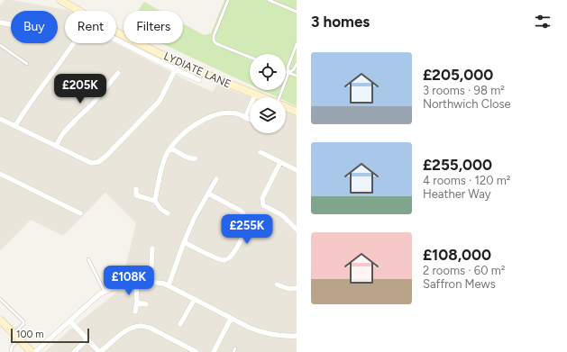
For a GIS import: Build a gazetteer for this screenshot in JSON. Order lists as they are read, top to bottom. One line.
{"streets":{"main road":["LYDIATE LANE"]},"scale_bar":"100 m","page":{"heading":"3 homes","chip":["Buy","Rent","Filters"],"list":[{"name":"£205,000","note":"3 rooms · 98 m² · Northwich Close"},{"name":"£255,000","note":"4 rooms · 120 m² · Heather Way"},{"name":"£108,000","note":"2 rooms · 60 m² · Saffron Mews"}],"price":["£205K","£255K","£108K"],"scale":"100 m"}}
